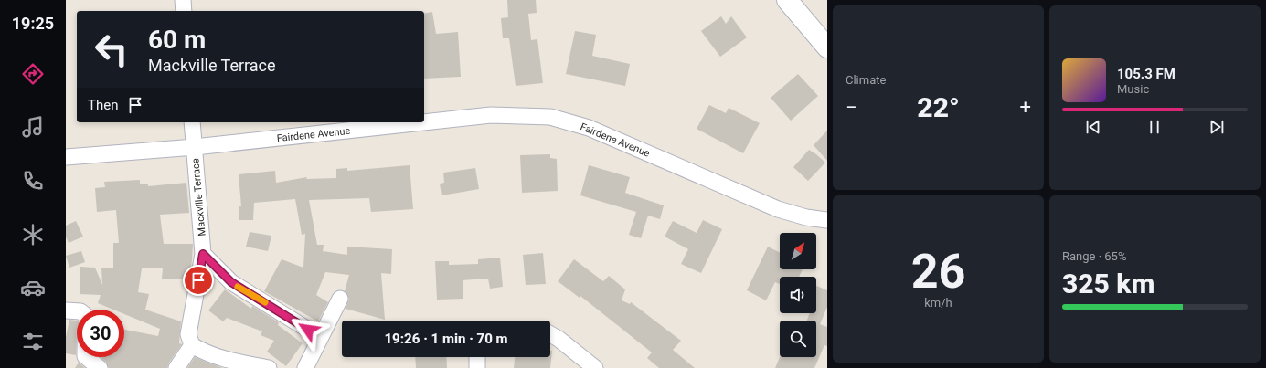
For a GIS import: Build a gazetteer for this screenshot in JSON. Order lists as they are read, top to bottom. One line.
{"streets":{"street":["Fairdene Avenue","Mackville Terrace"]},"crossings":[["Fairdene Avenue","Mackville Terrace"]],"north":"top right","page":{"tabs":"19:25","tile":["Climate",["26","km/h"],["Range · 65%","325 km"]],"turn":["60 m","Mackville Terrace"],"song":["105.3 FM","Music"],"then":"Then","heat":["−","22°","+"],"limit":"30","trip":"19:26 · 1 min · 70 m"}}
